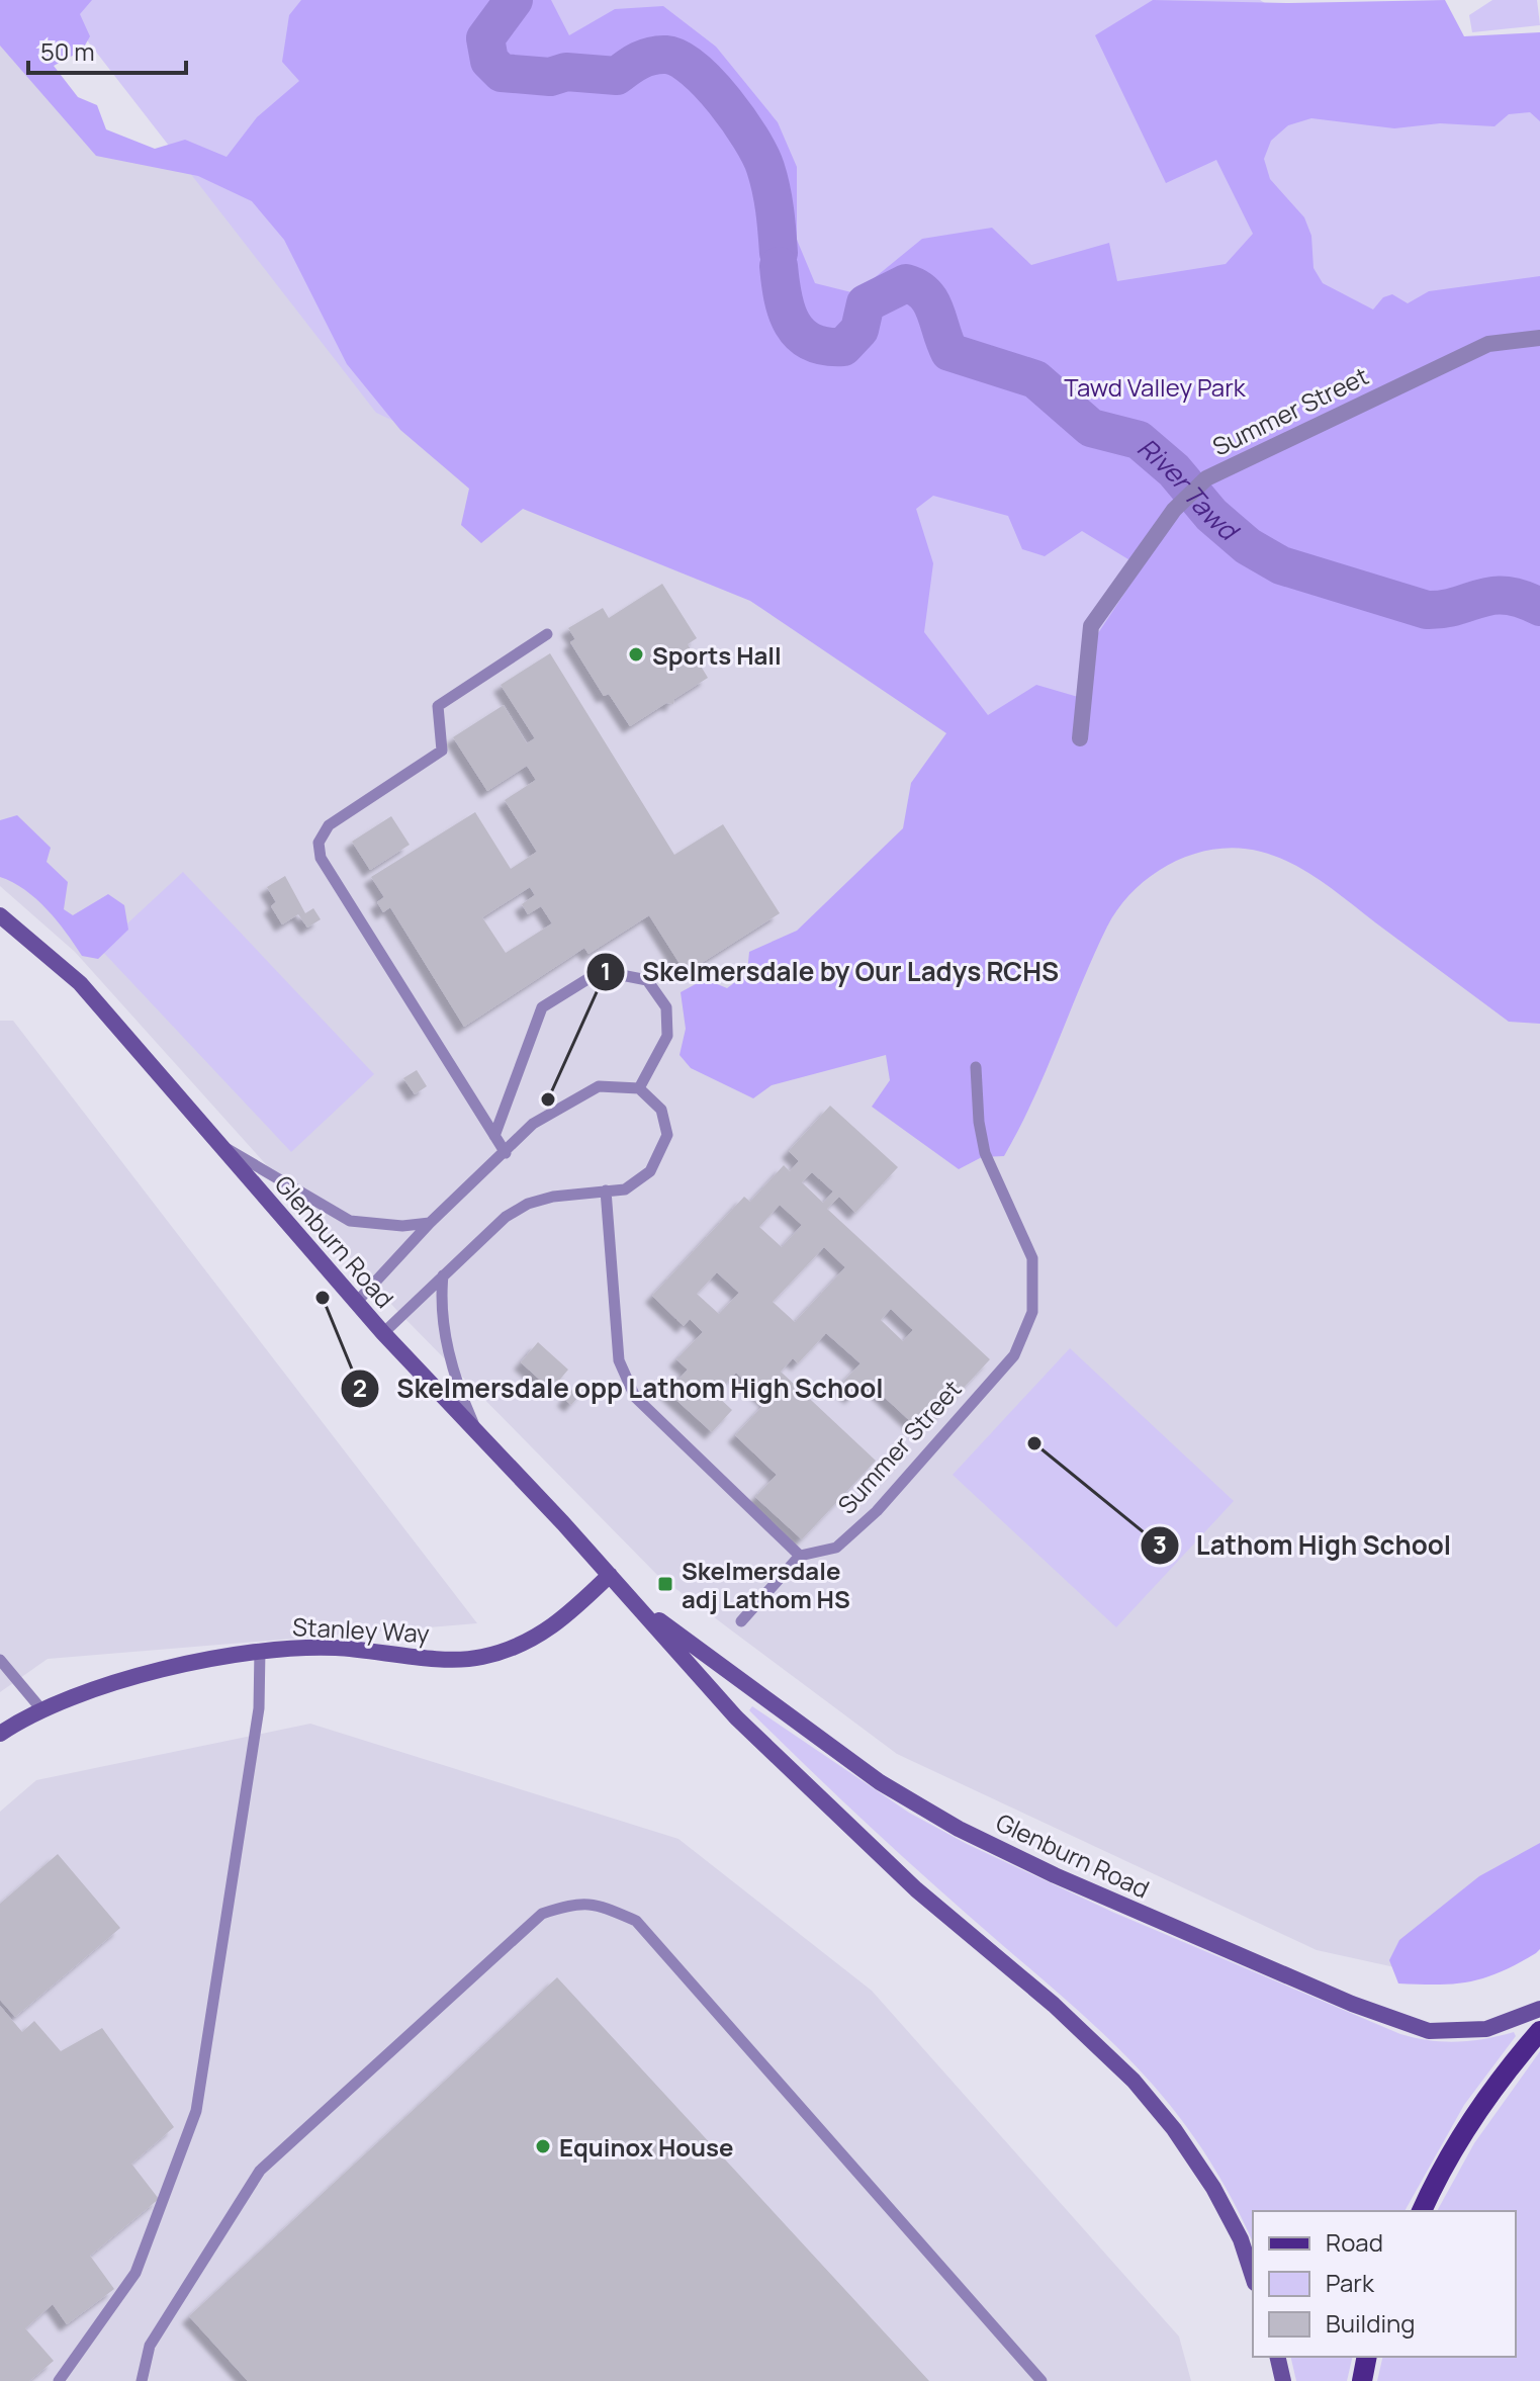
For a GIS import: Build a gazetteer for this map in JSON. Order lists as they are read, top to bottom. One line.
{"streets":{"street":["Summer Street","Glenburn Road","Stanley Way"]},"crossings":[["Glenburn Road","Stanley Way"]],"water":["River Tawd"],"parks":["Tawd Valley Park"],"places":{"other":["Sports Hall","Skelmersdale by Our Ladys RCHS","Skelmersdale opp Lathom High School","Lathom High School","Equinox House"],"transit":["Skelmersdale adj Lathom HS"]},"legend":["Road","Park","Building"],"scale_bar":"50 m"}
